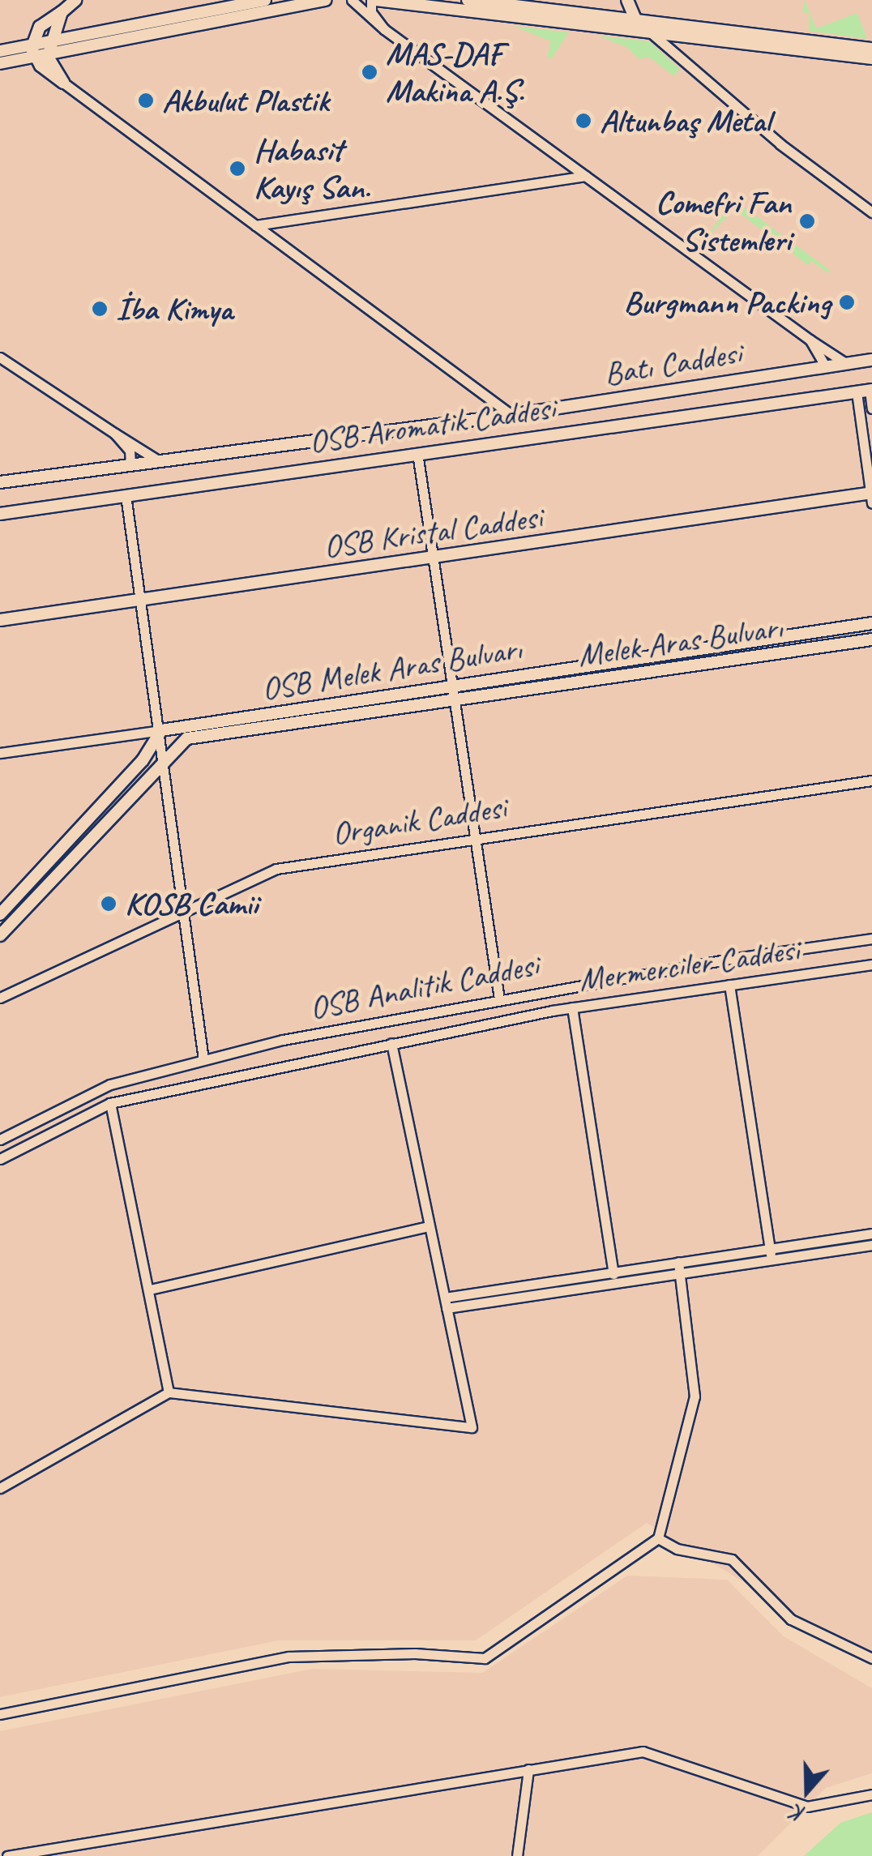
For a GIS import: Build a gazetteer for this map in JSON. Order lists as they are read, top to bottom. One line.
{"streets":{"street":["Batı Caddesi","OSB Aromatik Caddesi","OSB Kristal Caddesi","Melek Aras Bulvarı","OSB Melek Aras Bulvarı","Organik Caddesi","Mermerciler Caddesi","OSB Analitik Caddesi"]},"places":["MAS-DAF Makina A.Ş.","Akbulut Plastik","Altunbaş Metal","Habasit Kayış San.","Comefri Fan Sistemleri","Burgmann Packing","İba Kimya","KOSB Camii"],"north":"bottom"}
